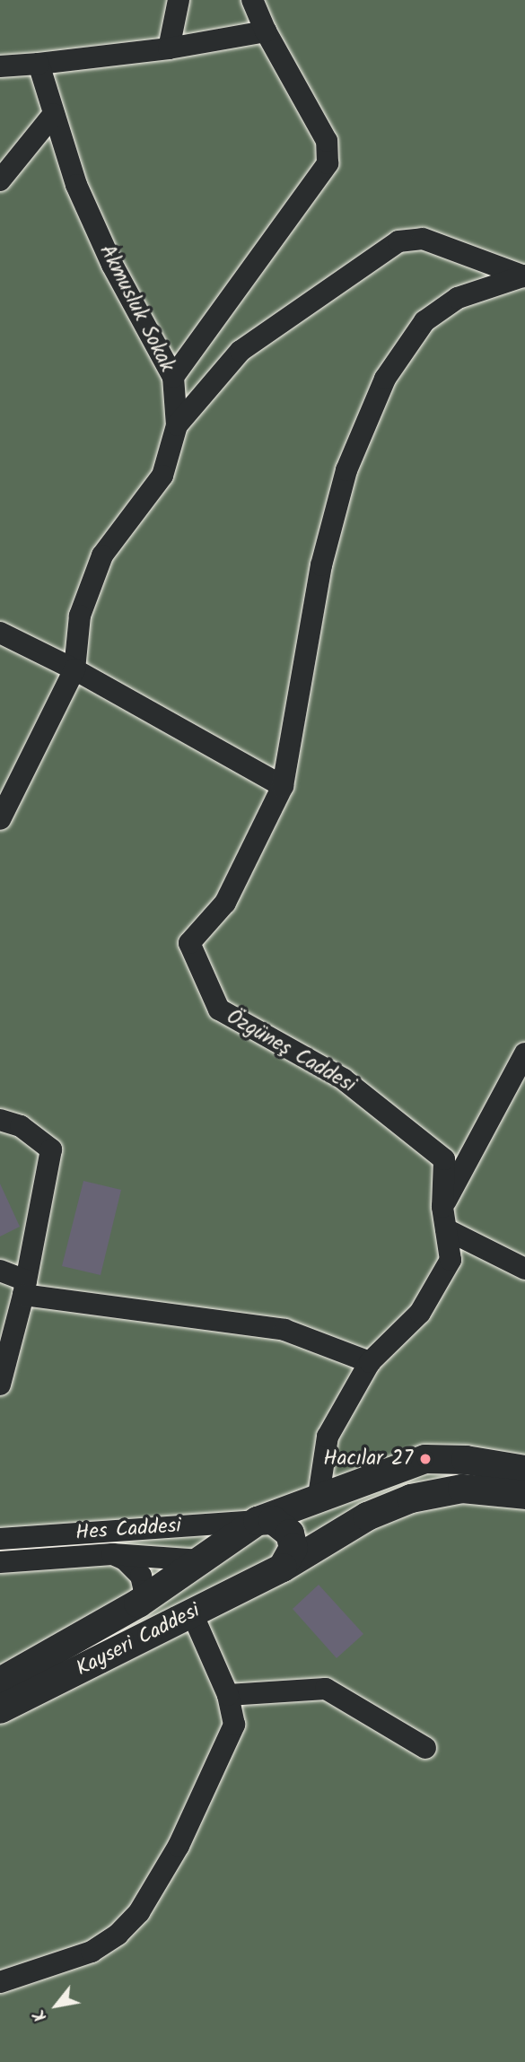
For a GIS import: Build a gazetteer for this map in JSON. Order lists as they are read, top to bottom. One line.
{"streets":{"main road":["Kayseri Caddesi"],"street":["Akmusluk Sokak","Özgüneş Caddesi","Hes Caddesi"]},"crossings":[["Özgüneş Caddesi","Kayseri Caddesi"],["Hes Caddesi","Kayseri Caddesi"]],"places":["Hacılar 27"],"north":"bottom left"}
